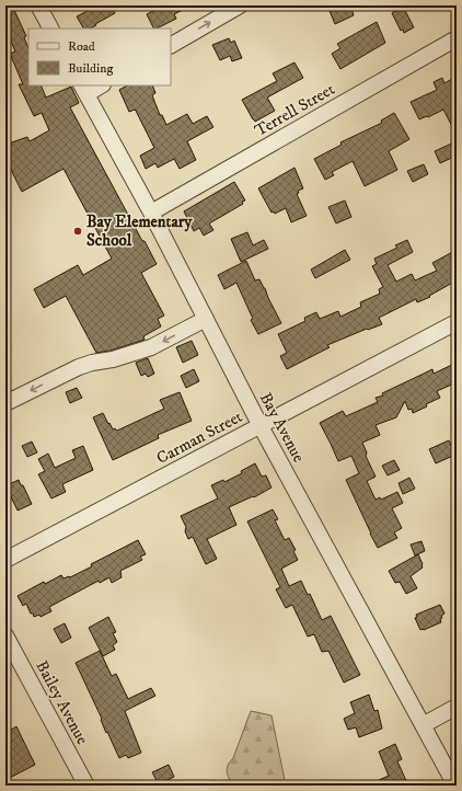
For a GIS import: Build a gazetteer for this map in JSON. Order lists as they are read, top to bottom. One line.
{"streets":{"street":["Terrell Street","Bay Avenue","Carman Street","Bailey Avenue"]},"crossings":[["Terrell Street","Bay Avenue"],["Bay Avenue","Carman Street"]],"places":["Bay Elementary School"],"legend":["Road","Building"]}
